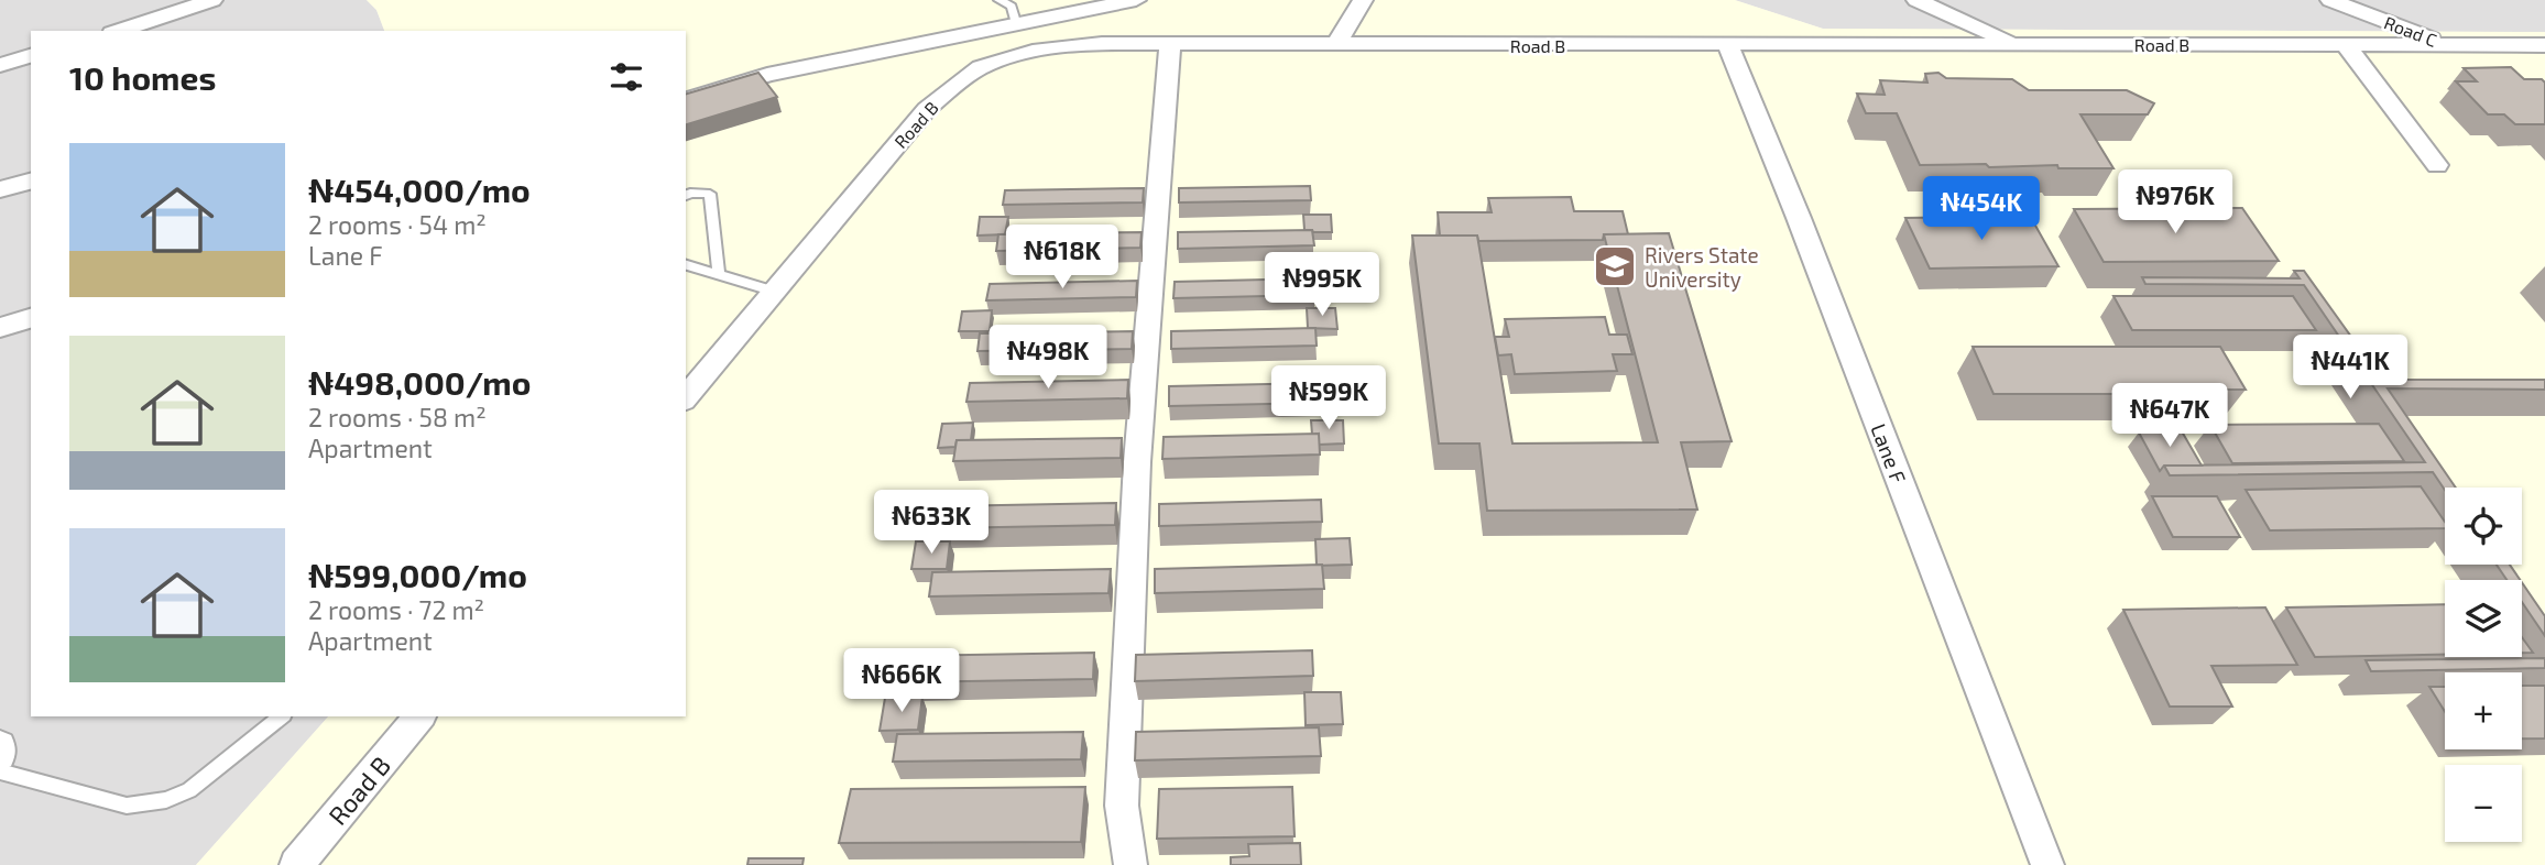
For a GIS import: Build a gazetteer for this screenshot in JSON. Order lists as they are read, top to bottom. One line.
{"streets":{"street":["Road C","Road B","Lane F"]},"crossings":[["Road C","Road B"],["Road B","Lane F"]],"places":{"school or university":["Rivers State University"]},"page":{"heading":"10 homes","list":[{"name":"₦454,000/mo","note":"2 rooms · 54 m² · Lane F"},{"name":"₦498,000/mo","note":"2 rooms · 58 m² · Apartment"},{"name":"₦599,000/mo","note":"2 rooms · 72 m² · Apartment"}],"price":["₦976K","₦454K","₦618K","₦995K","₦498K","₦441K","₦599K","₦647K","₦633K","₦666K"],"map_buttons":["+","−"]}}
